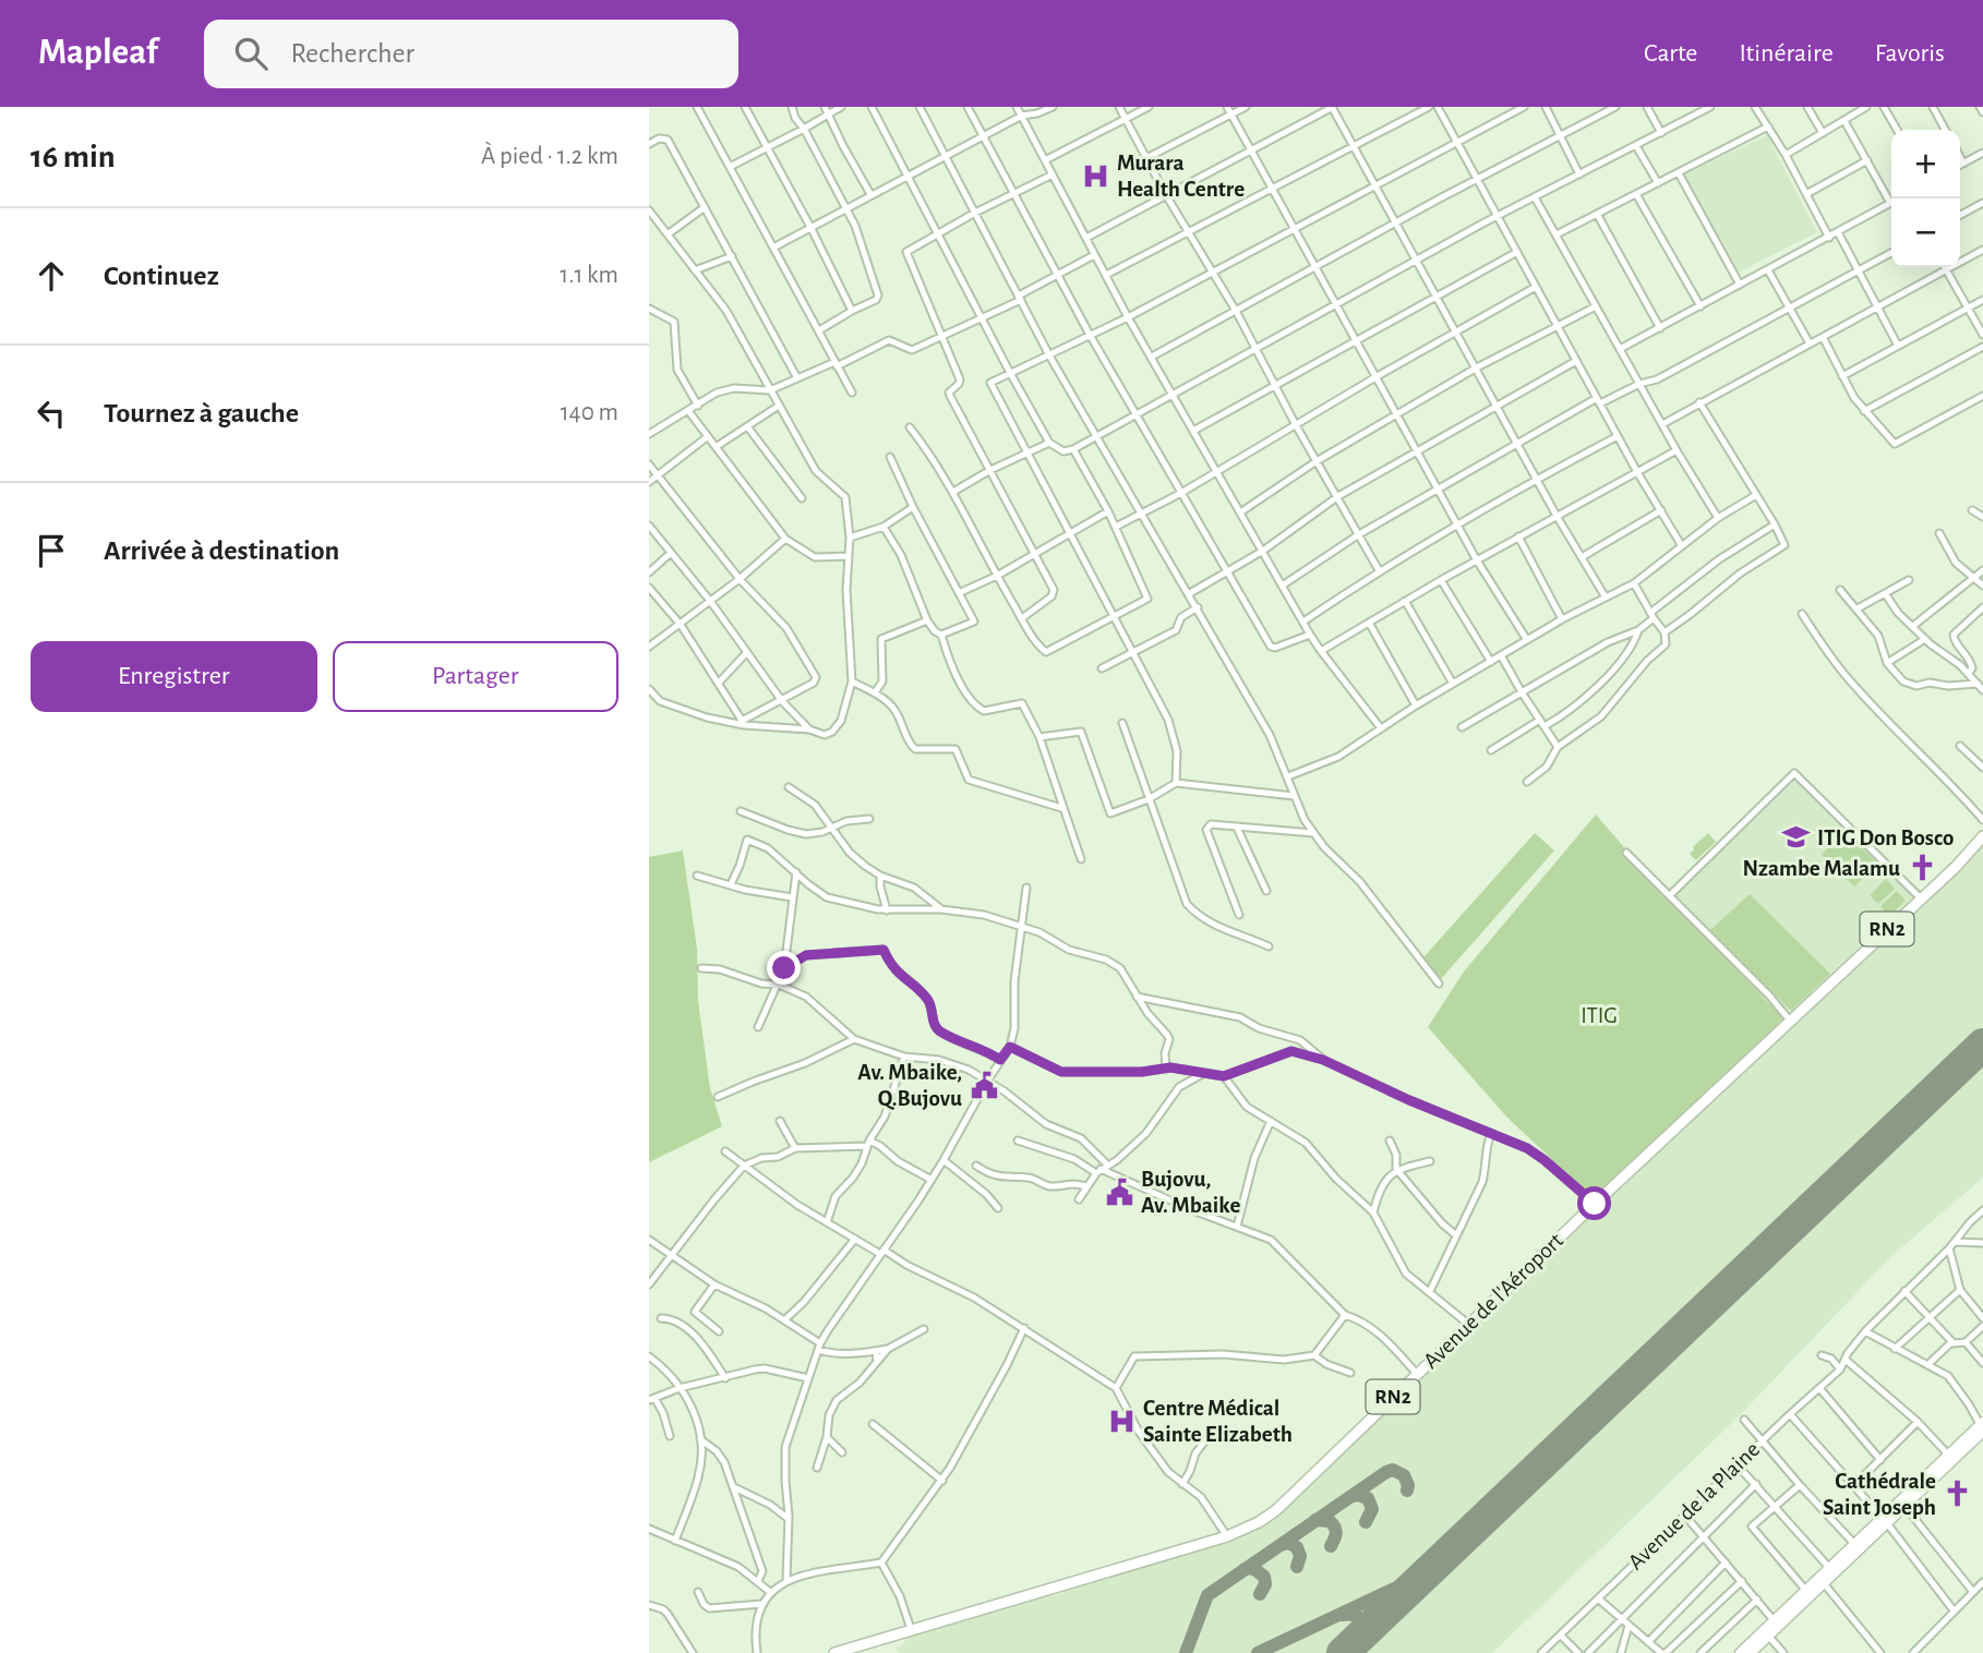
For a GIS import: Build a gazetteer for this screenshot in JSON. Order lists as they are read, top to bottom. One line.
{"streets":{"highway":["RN2","Avenue de l'Aéroport"],"street":["Avenue de la Plaine"]},"parks":["ITIG"],"places":{"hospital":["Murara Health Centre","Centre Médical Sainte Elizabeth"],"school or university":["ITIG Don Bosco"],"church":["Nzambe Malamu","Cathédrale Saint Joseph"],"public building":["Av. Mbaike, Q.Bujovu","Bujovu, Av. Mbaike"]},"page":{"header":"Mapleaf","search":"Rechercher","nav":["Carte","Itinéraire","Favoris"],"heading":["16 min","À pied · 1.2 km"],"map_buttons":["+","−"],"list":[["Continuez","1.1 km"],["Tournez à gauche","140 m"],"Arrivée à destination"],"buttons":["Enregistrer","Partager"]}}
